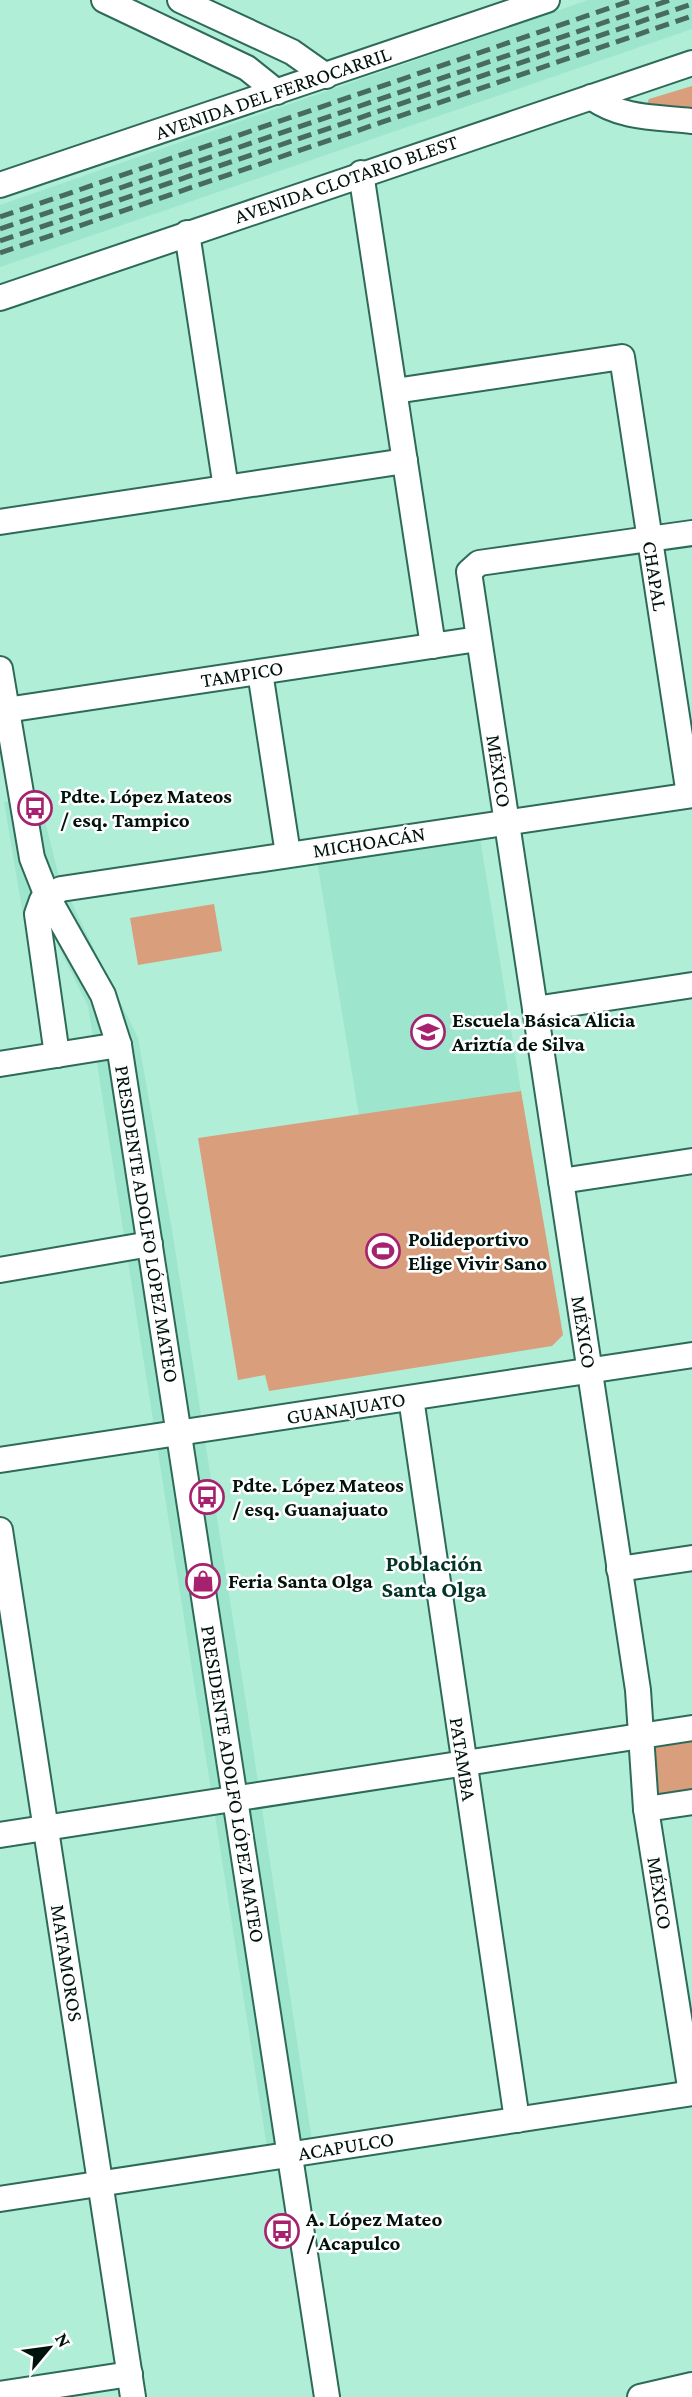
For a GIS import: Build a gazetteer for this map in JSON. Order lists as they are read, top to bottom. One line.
{"streets":{"street":["AVENIDA DEL FERROCARRIL","AVENIDA CLOTARIO BLEST","CHAPAL","TAMPICO","MÉXICO","MICHOACÁN","PRESIDENTE ADOLFO LÓPEZ MATEO","GUANAJUATO","PATAMBA","MATAMOROS","ACAPULCO"]},"crossings":[["CHAPAL","MÉXICO"],["CHAPAL","MICHOACÁN"],["TAMPICO","MÉXICO"],["TAMPICO","PRESIDENTE ADOLFO LÓPEZ MATEO"],["MÉXICO","MICHOACÁN"],["MÉXICO","GUANAJUATO"],["MÉXICO","ACAPULCO"],["MICHOACÁN","PRESIDENTE ADOLFO LÓPEZ MATEO"],["PRESIDENTE ADOLFO LÓPEZ MATEO","GUANAJUATO"],["PRESIDENTE ADOLFO LÓPEZ MATEO","ACAPULCO"],["GUANAJUATO","PATAMBA"],["PATAMBA","ACAPULCO"],["MATAMOROS","ACAPULCO"]],"districts":["Población Santa Olga"],"places":{"bus stop":["Pdte. López Mateos / esq. Tampico","Pdte. López Mateos / esq. Guanajuato","A. López Mateo / Acapulco"],"school or university":["Escuela Básica Alicia Ariztía de Silva"],"sports":["Polideportivo Elige Vivir Sano"],"shop":["Feria Santa Olga"]},"north":"top right"}
